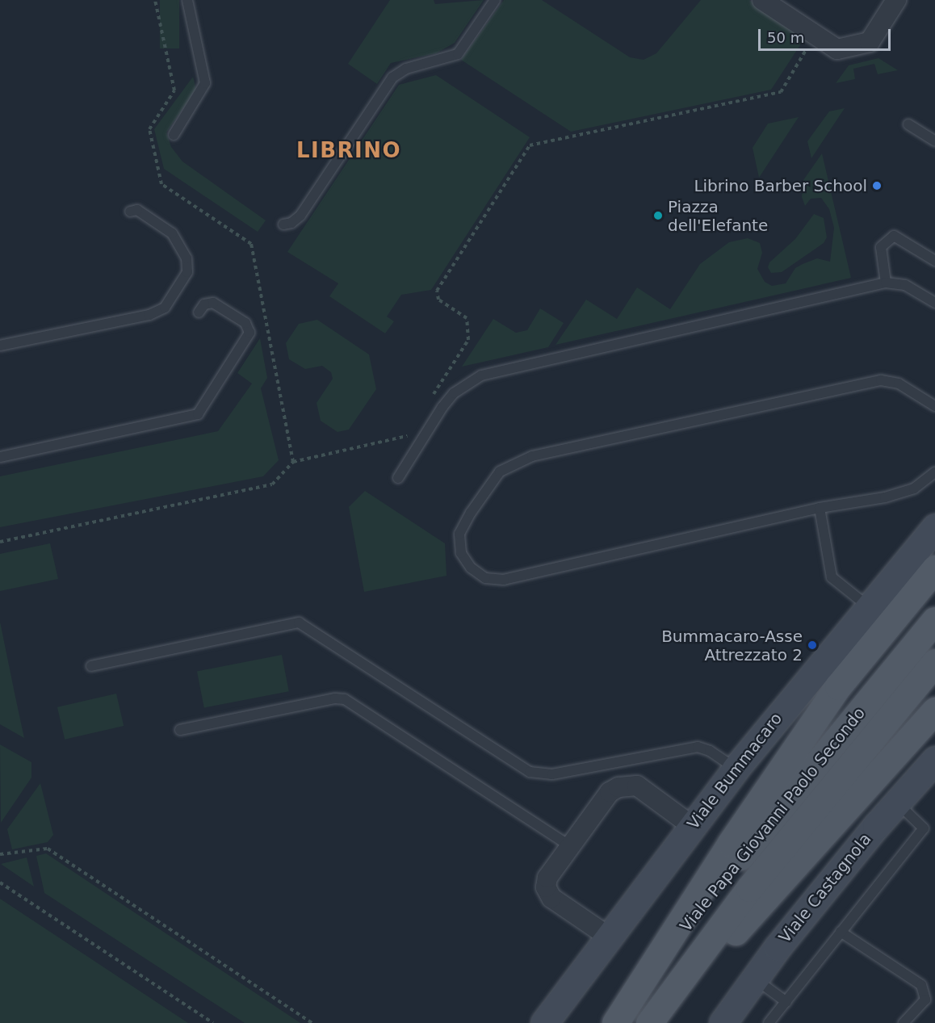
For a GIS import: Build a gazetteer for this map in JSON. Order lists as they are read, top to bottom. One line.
{"streets":{"main road":["Viale Bummacaro","Viale Papa Giovanni Paolo Secondo","Viale Castagnola"]},"districts":["LIBRINO"],"places":["Librino Barber School","Piazza dell'Elefante","Bummacaro-Asse Attrezzato 2"],"scale_bar":"50 m"}
